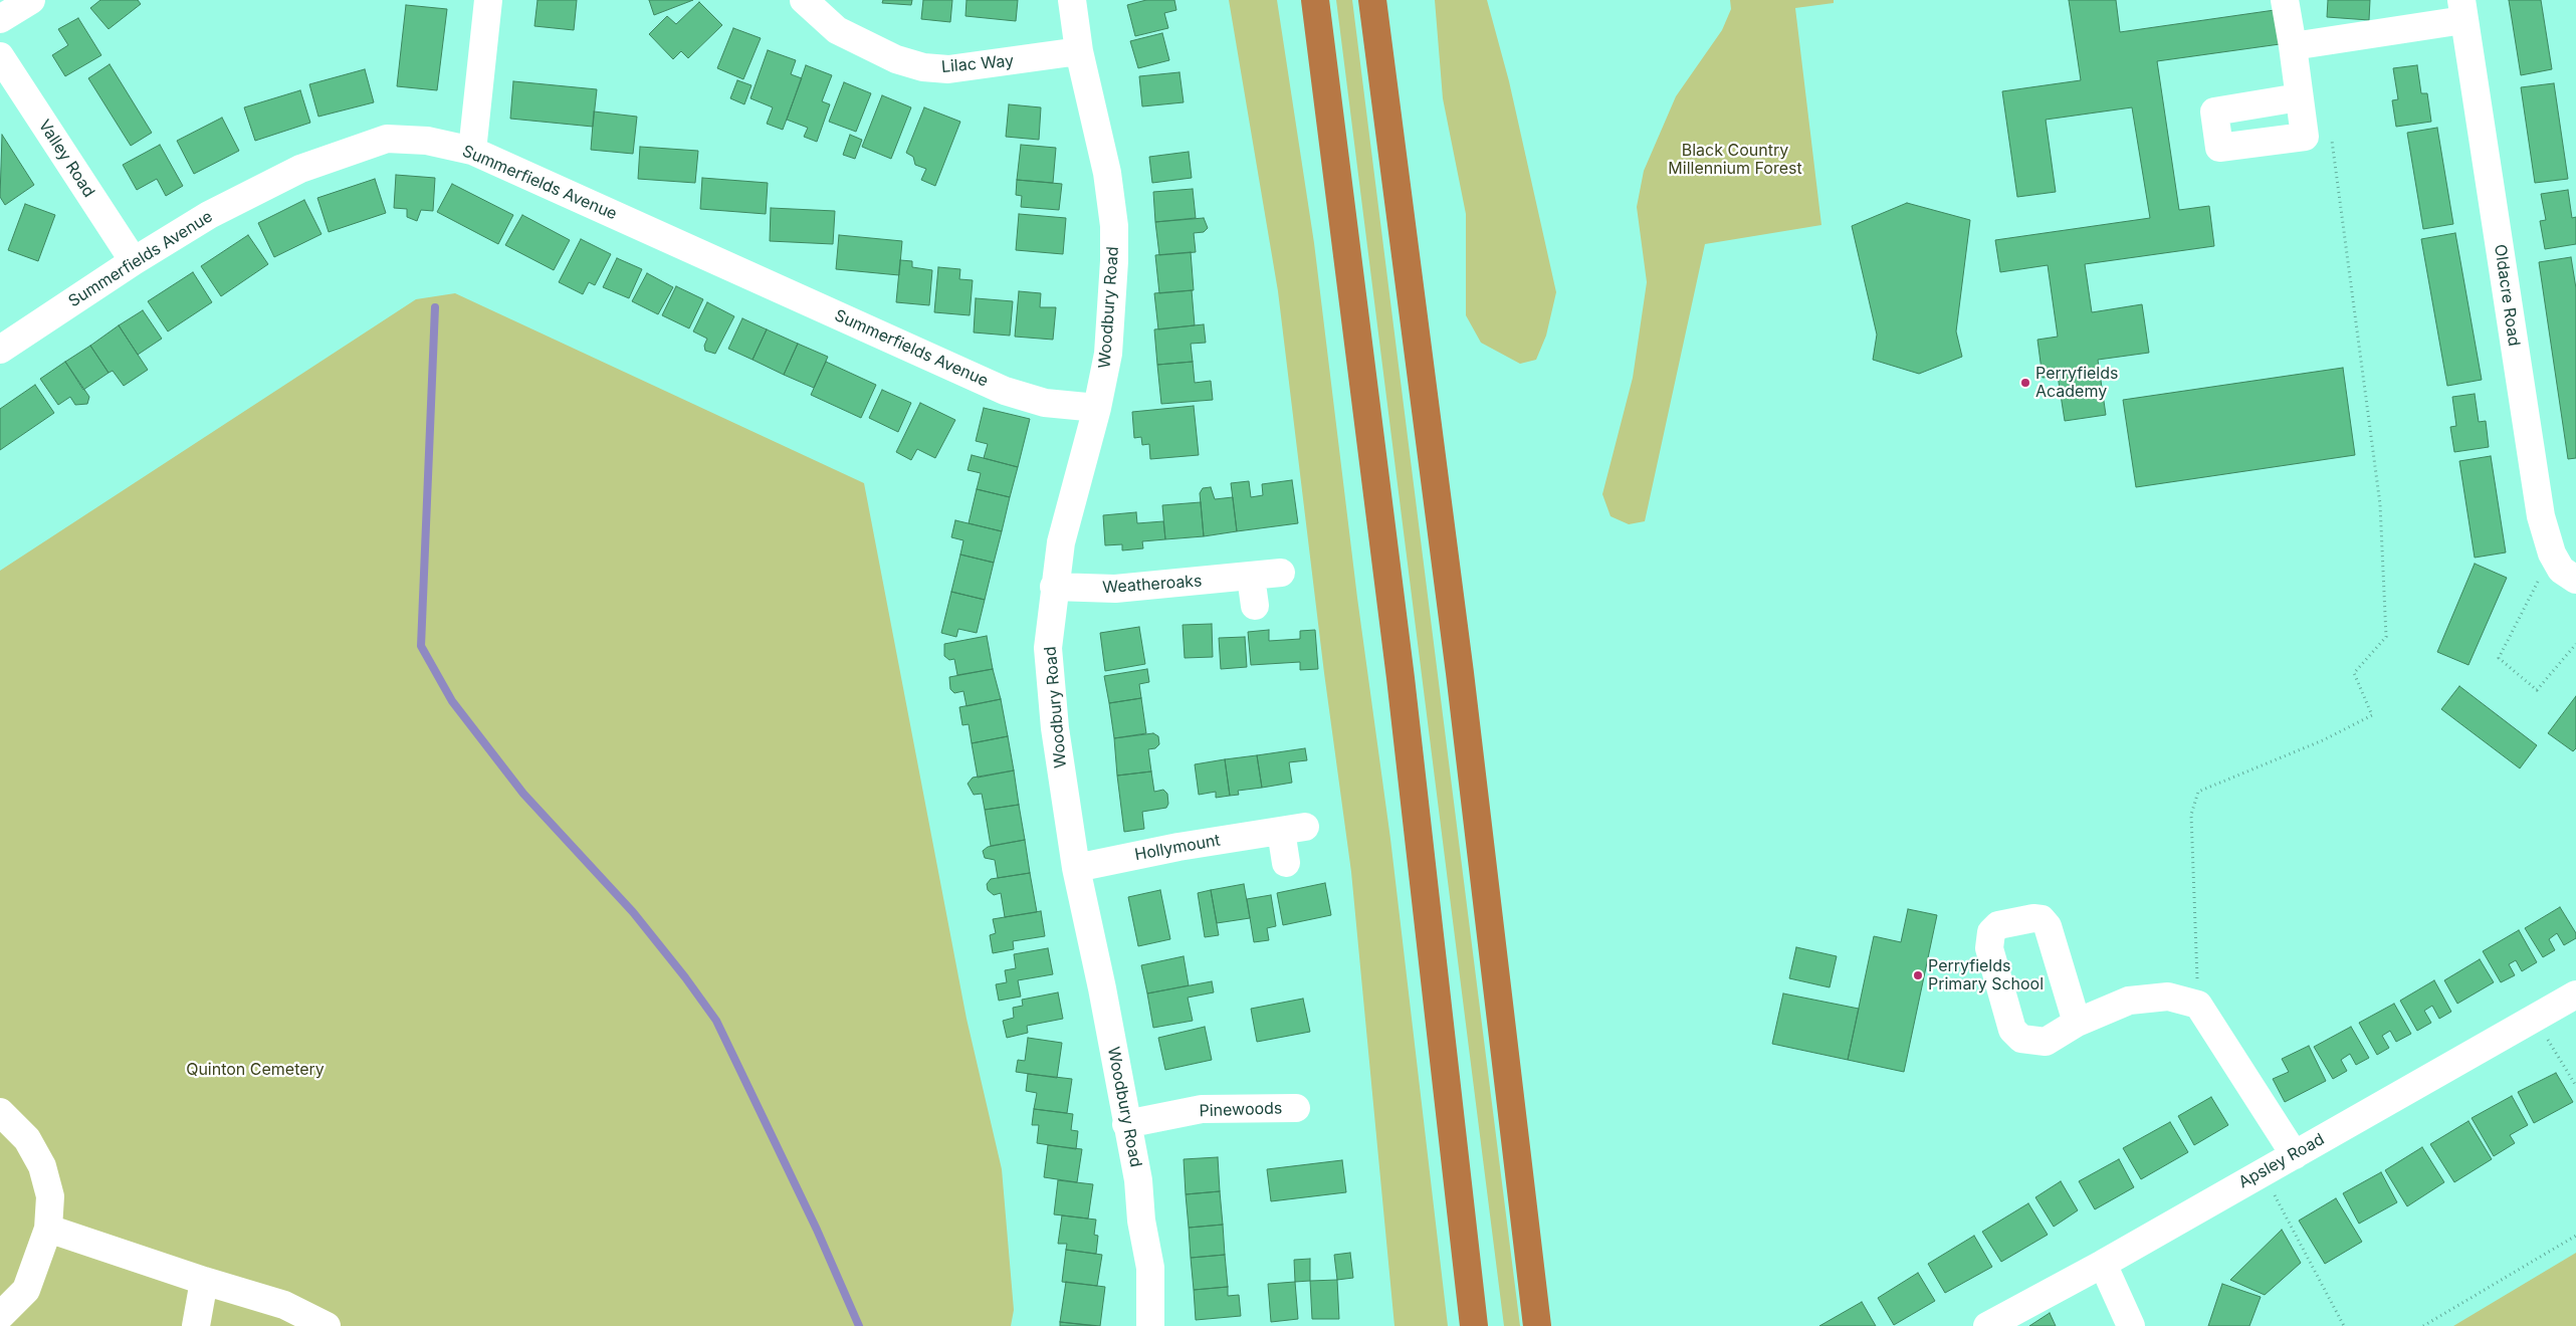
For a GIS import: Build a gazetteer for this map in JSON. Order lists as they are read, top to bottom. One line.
{"streets":{"street":["Lilac Way","Valley Road","Summerfields Avenue","Oldacre Road","Woodbury Road","Weatheroaks","Hollymount","Pinewoods","Apsley Road"]},"crossings":[["Lilac Way","Woodbury Road"],["Valley Road","Summerfields Avenue"],["Summerfields Avenue","Woodbury Road"],["Woodbury Road","Weatheroaks"],["Woodbury Road","Hollymount"],["Woodbury Road","Pinewoods"]],"parks":["Black Country Millennium Forest","Quinton Cemetery"],"places":["Perryfields Academy","Perryfields Primary School"]}
